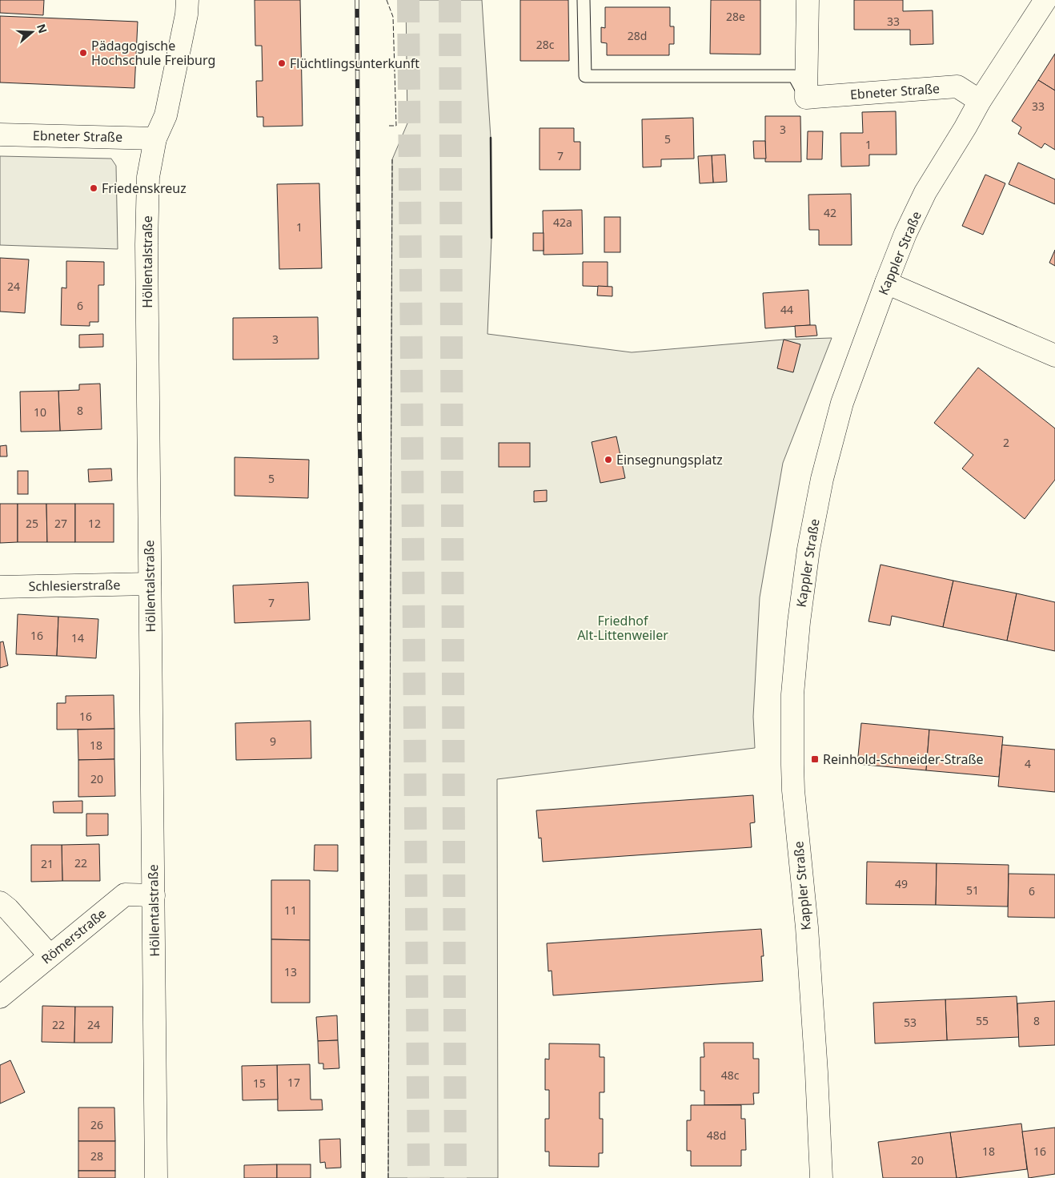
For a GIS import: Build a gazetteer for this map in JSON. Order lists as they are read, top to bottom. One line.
{"streets":{"street":["Ebneter Straße","Kappler Straße","Höllentalstraße","Schlesierstraße","Römerstraße"]},"crossings":[["Ebneter Straße","Kappler Straße"],["Ebneter Straße","Höllentalstraße"],["Höllentalstraße","Schlesierstraße"],["Höllentalstraße","Römerstraße"]],"parks":["Friedhof Alt-Littenweiler"],"places":{"other":["Pädagogische Hochschule Freiburg","Flüchtlingsunterkunft","Friedenskreuz","Einsegnungsplatz"],"transit":["Reinhold-Schneider-Straße"]},"house_numbers":["28e","33","28d","28c","33","3","5","1","7","42","42a","1","24","6","44","3","8","10","2","5","25","27","12","7","16","14","16","9","18","4","20","22","21","49","51","6","11","13","55","8","53","22","24","48c","17","15","26","48d","18","16","28","20"],"north":"right"}
